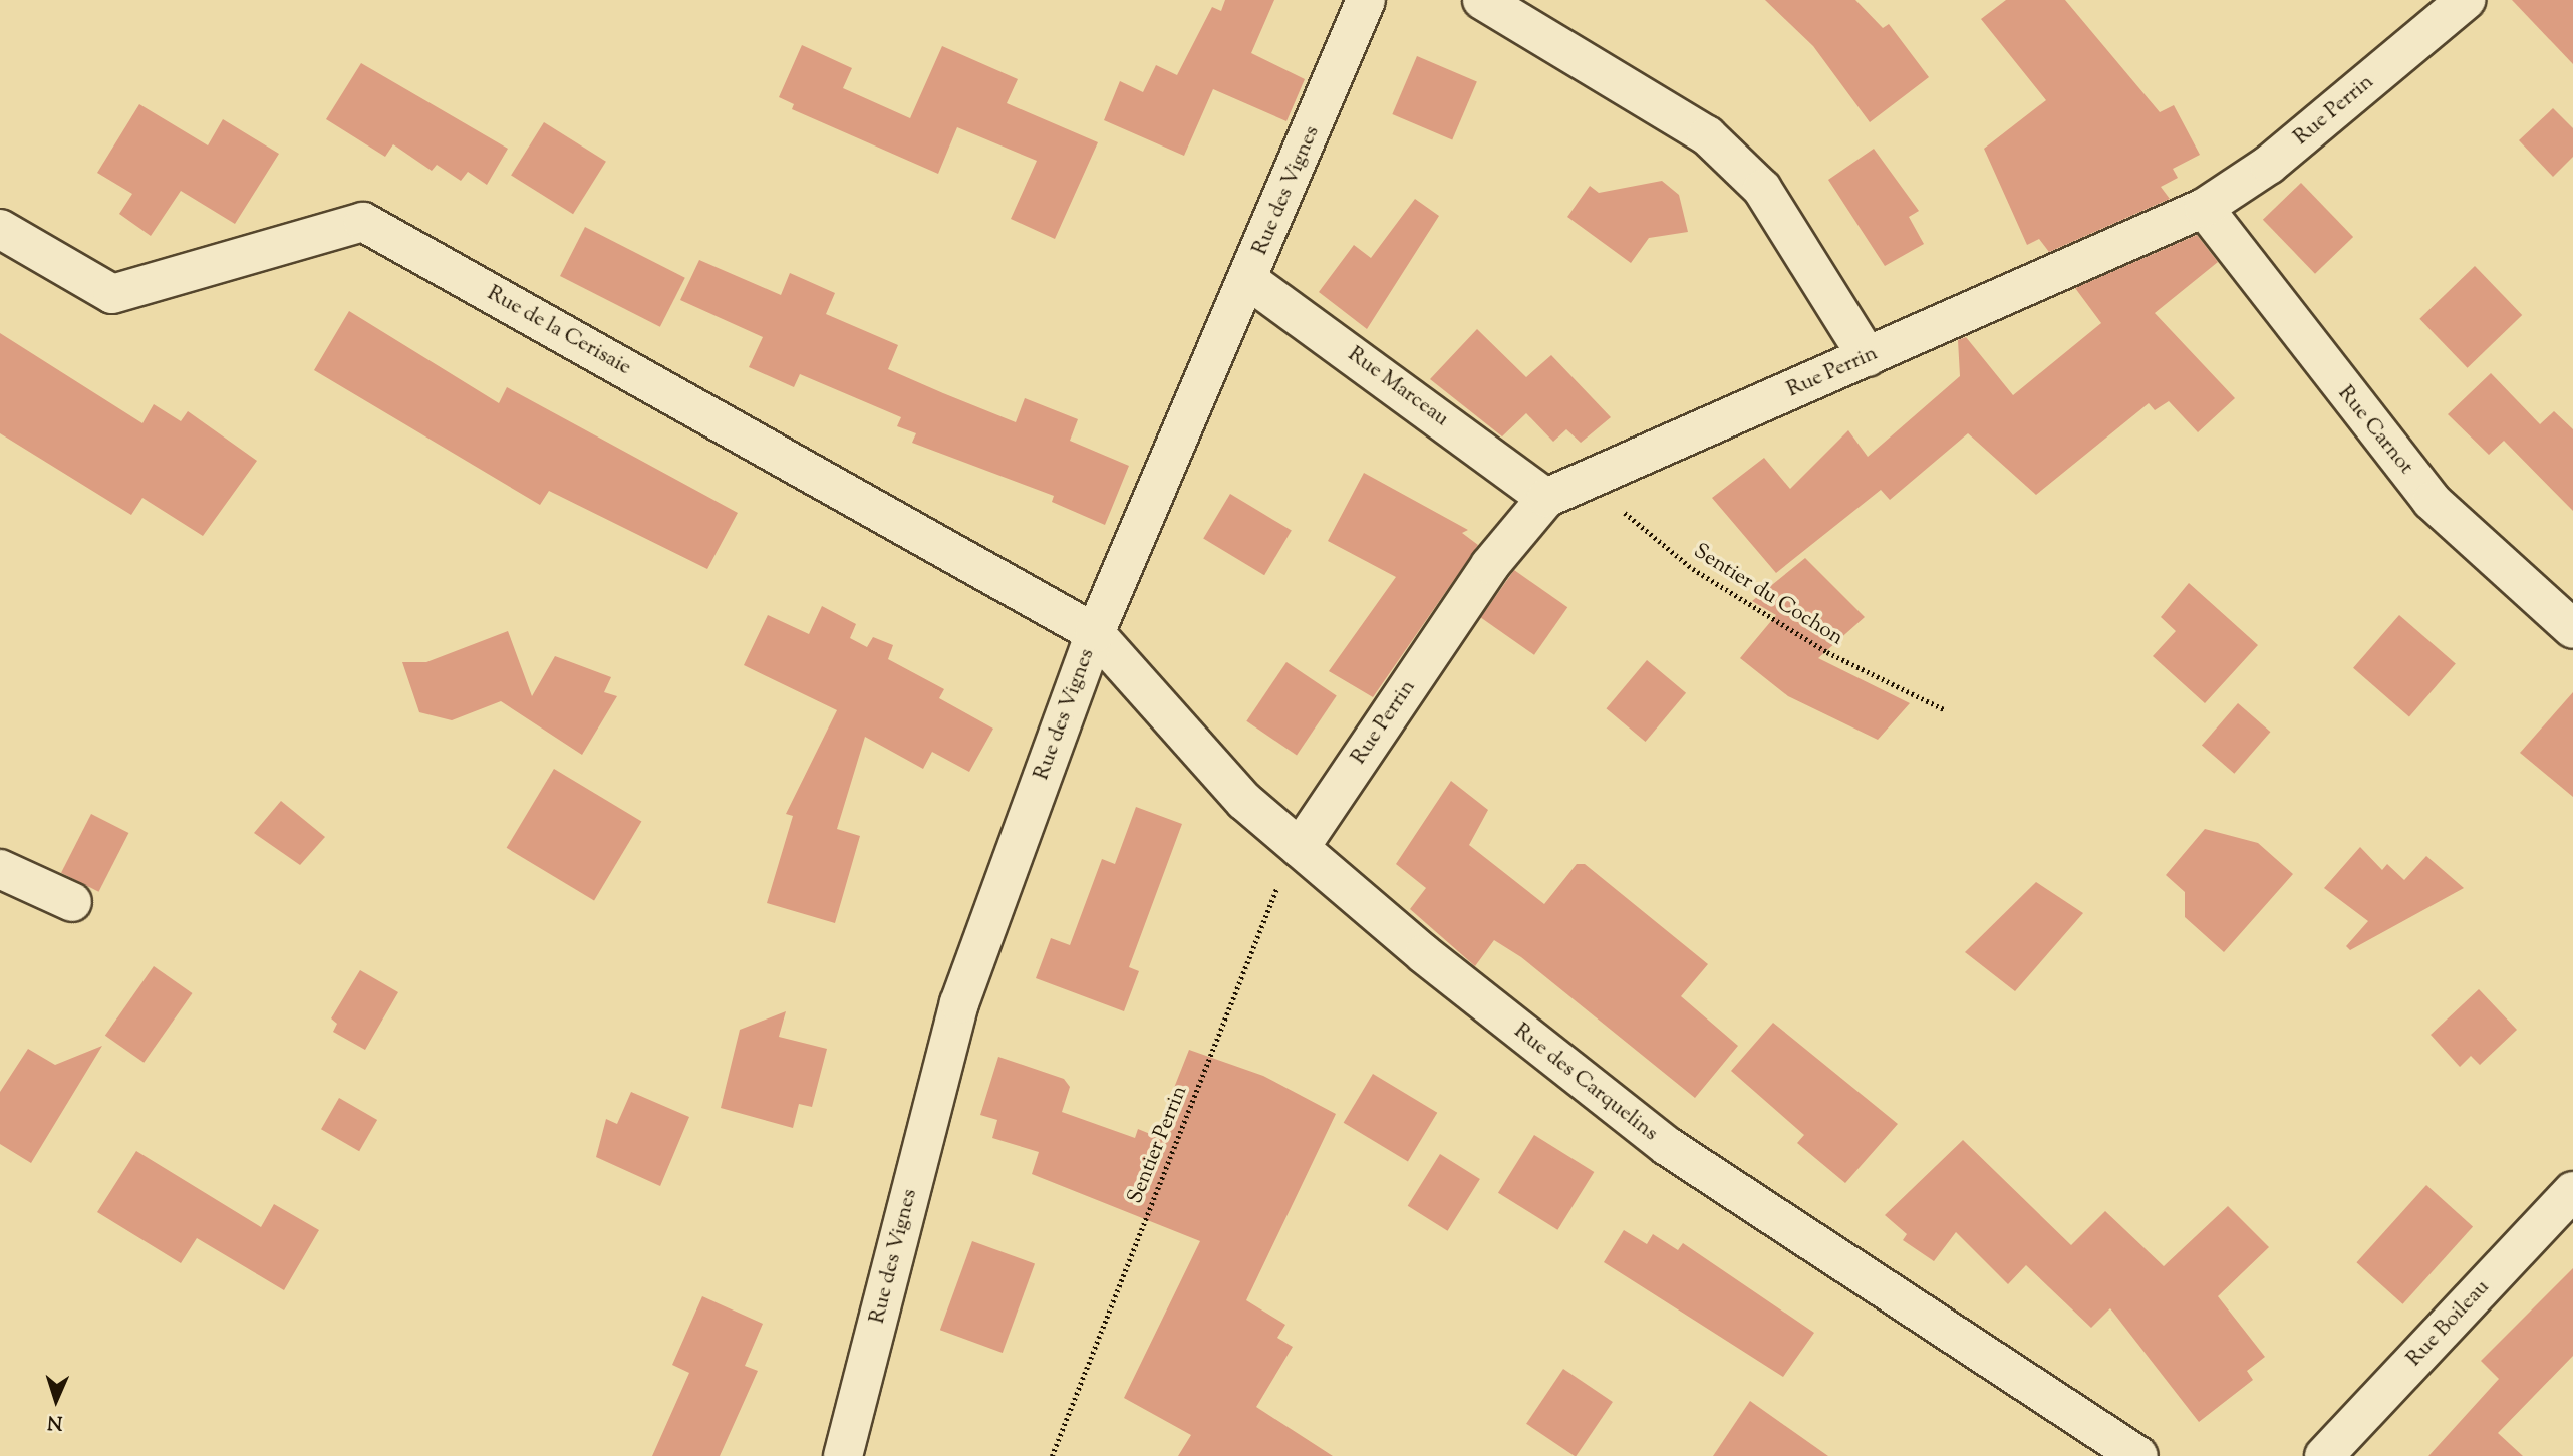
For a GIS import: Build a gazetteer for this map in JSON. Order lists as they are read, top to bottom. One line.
{"streets":{"street":["Rue Perrin","Rue des Vignes","Rue de la Cerisaie","Rue Marceau","Rue Carnot","Rue des Carquelins","Rue Boileau"],"path":["Sentier du Cochon","Sentier Perrin"]},"crossings":[["Rue Perrin","Rue Marceau"],["Rue Perrin","Rue Carnot"],["Rue Perrin","Sentier du Cochon"],["Rue Perrin","Rue des Carquelins"],["Rue Perrin","Sentier Perrin"],["Rue des Vignes","Rue de la Cerisaie"],["Rue des Vignes","Rue Marceau"],["Rue des Vignes","Rue des Carquelins"],["Rue de la Cerisaie","Rue des Carquelins"],["Rue des Carquelins","Sentier Perrin"]],"north":"bottom"}
